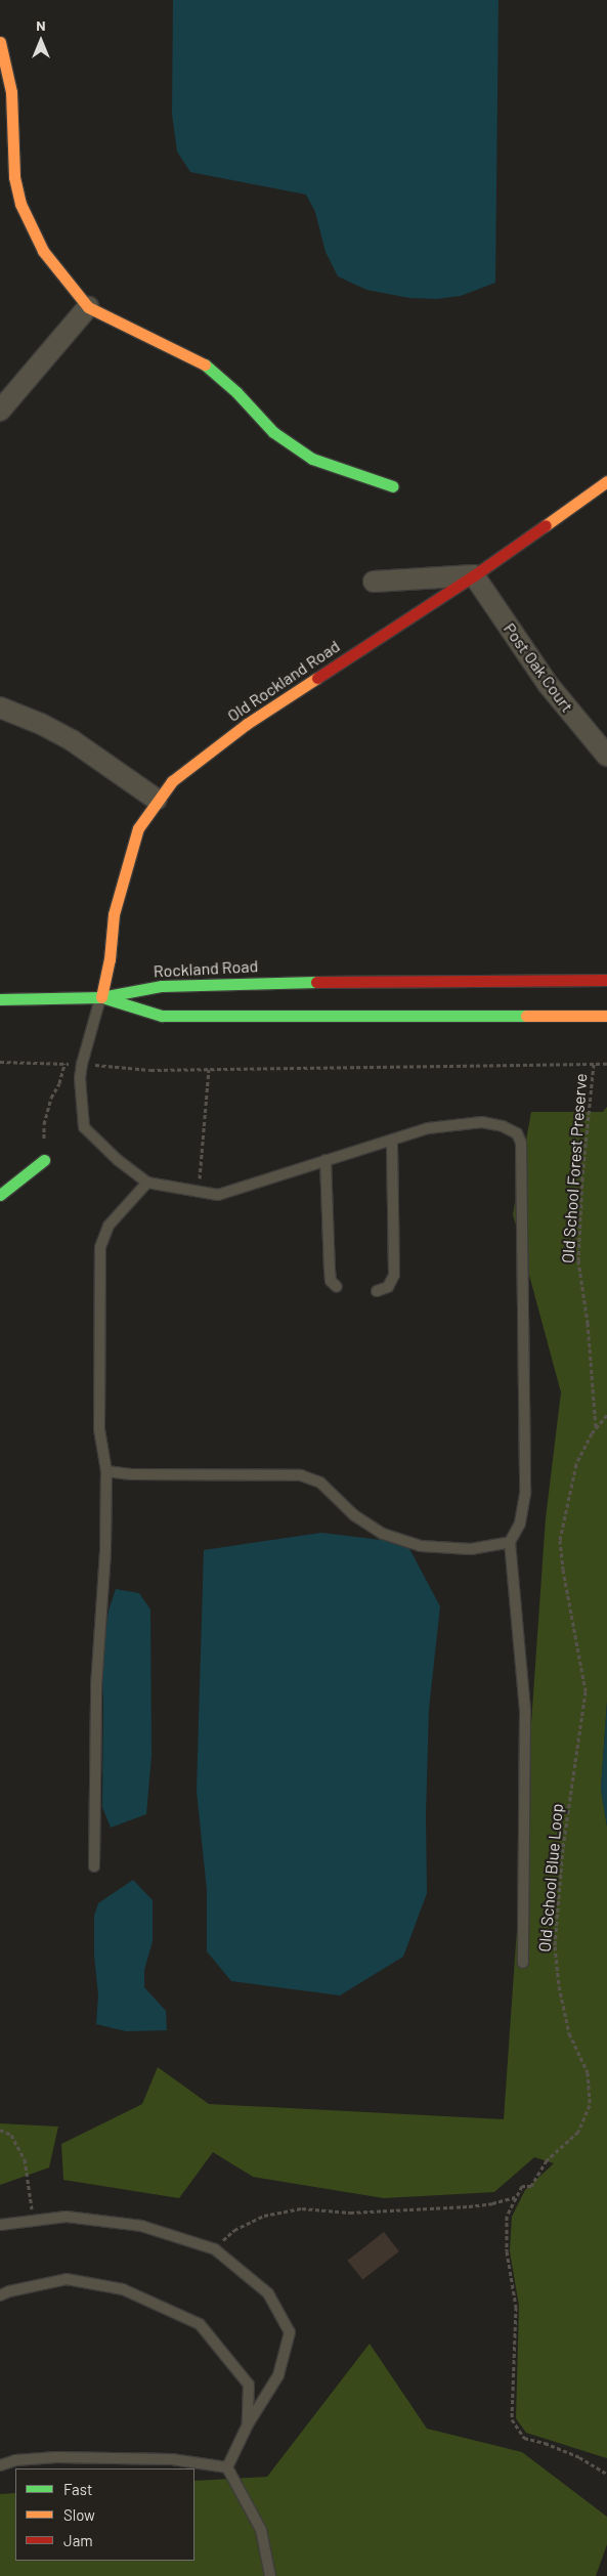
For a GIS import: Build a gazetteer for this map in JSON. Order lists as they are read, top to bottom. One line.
{"streets":{"street":["Post Oak Court","Old Rockland Road","Rockland Road"],"path":["Old School Forest Preserve","Old School Blue Loop"]},"crossings":[["Post Oak Court","Old Rockland Road"],["Old Rockland Road","Rockland Road"],["Old School Forest Preserve","Old School Blue Loop"]],"legend":["Fast","Slow","Jam"],"north":"top"}
